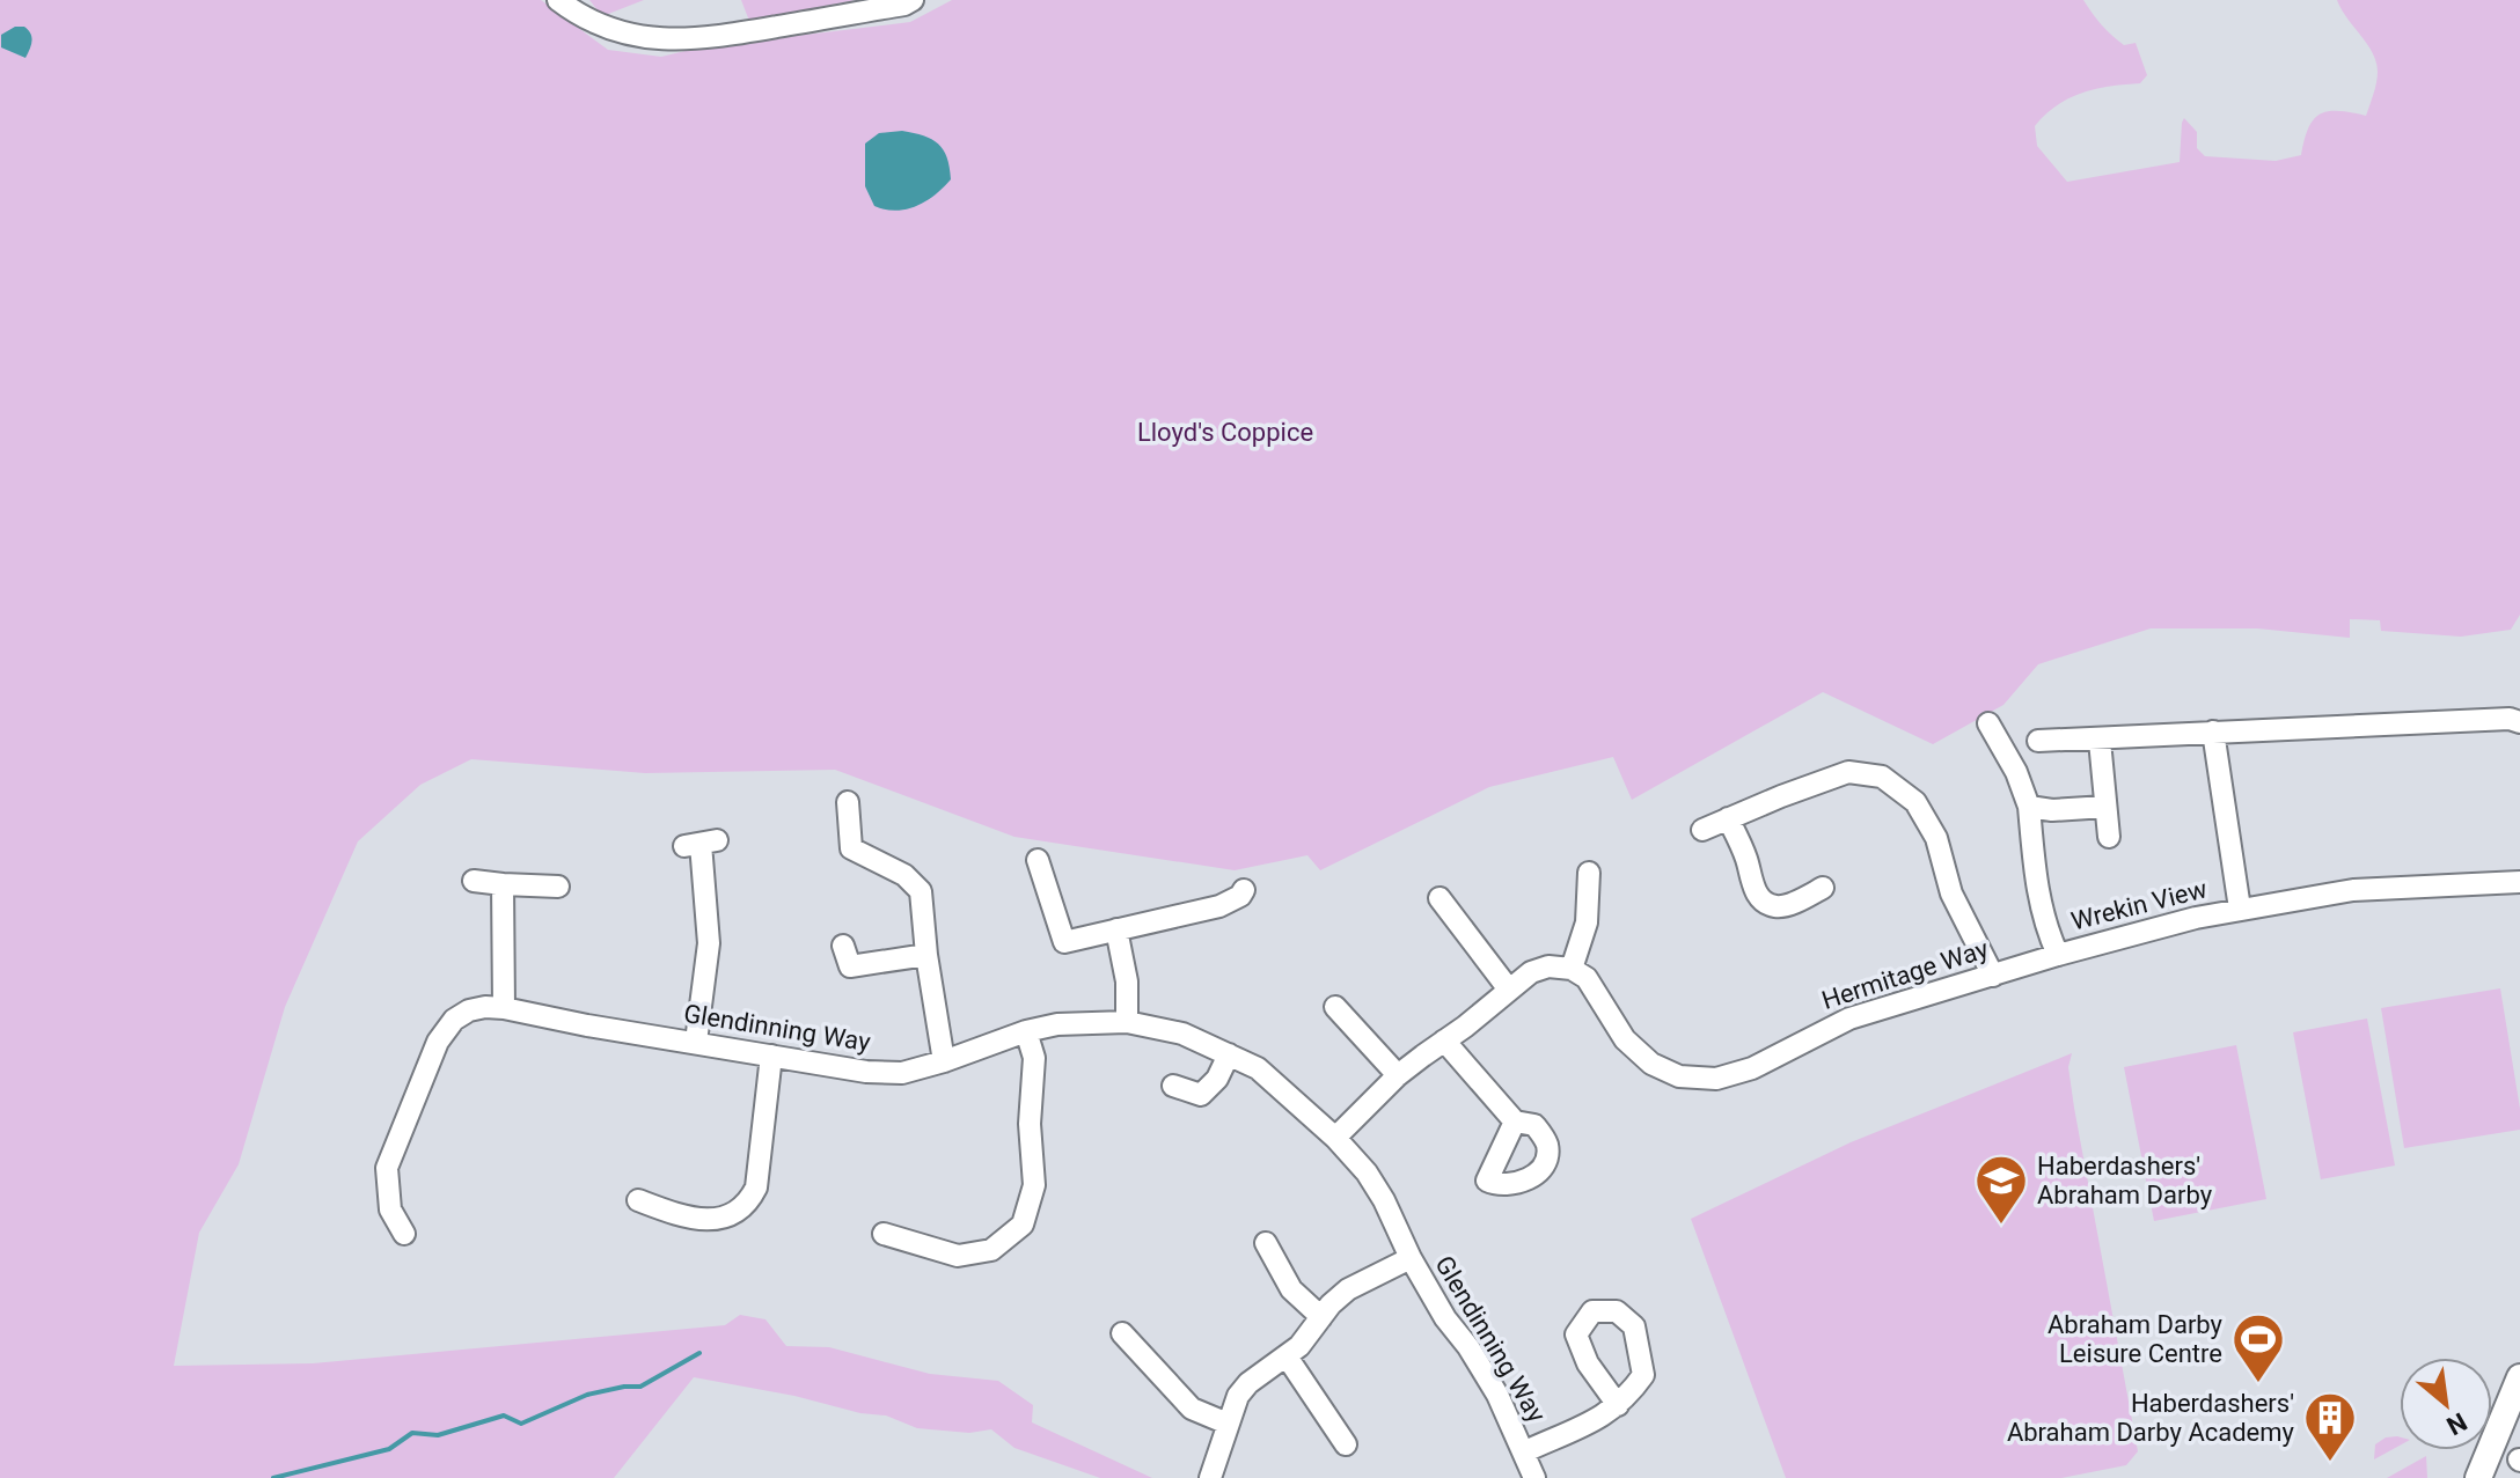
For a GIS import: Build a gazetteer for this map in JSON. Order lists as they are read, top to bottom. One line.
{"streets":{"street":["Wrekin View","Hermitage Way","Glendinning Way"]},"crossings":[["Wrekin View","Hermitage Way"]],"parks":["Lloyd's Coppice"],"places":{"school or university":["Haberdashers' Abraham Darby"],"sports":["Abraham Darby Leisure Centre"],"building":["Haberdashers' Abraham Darby Academy"]},"north":"bottom right"}
